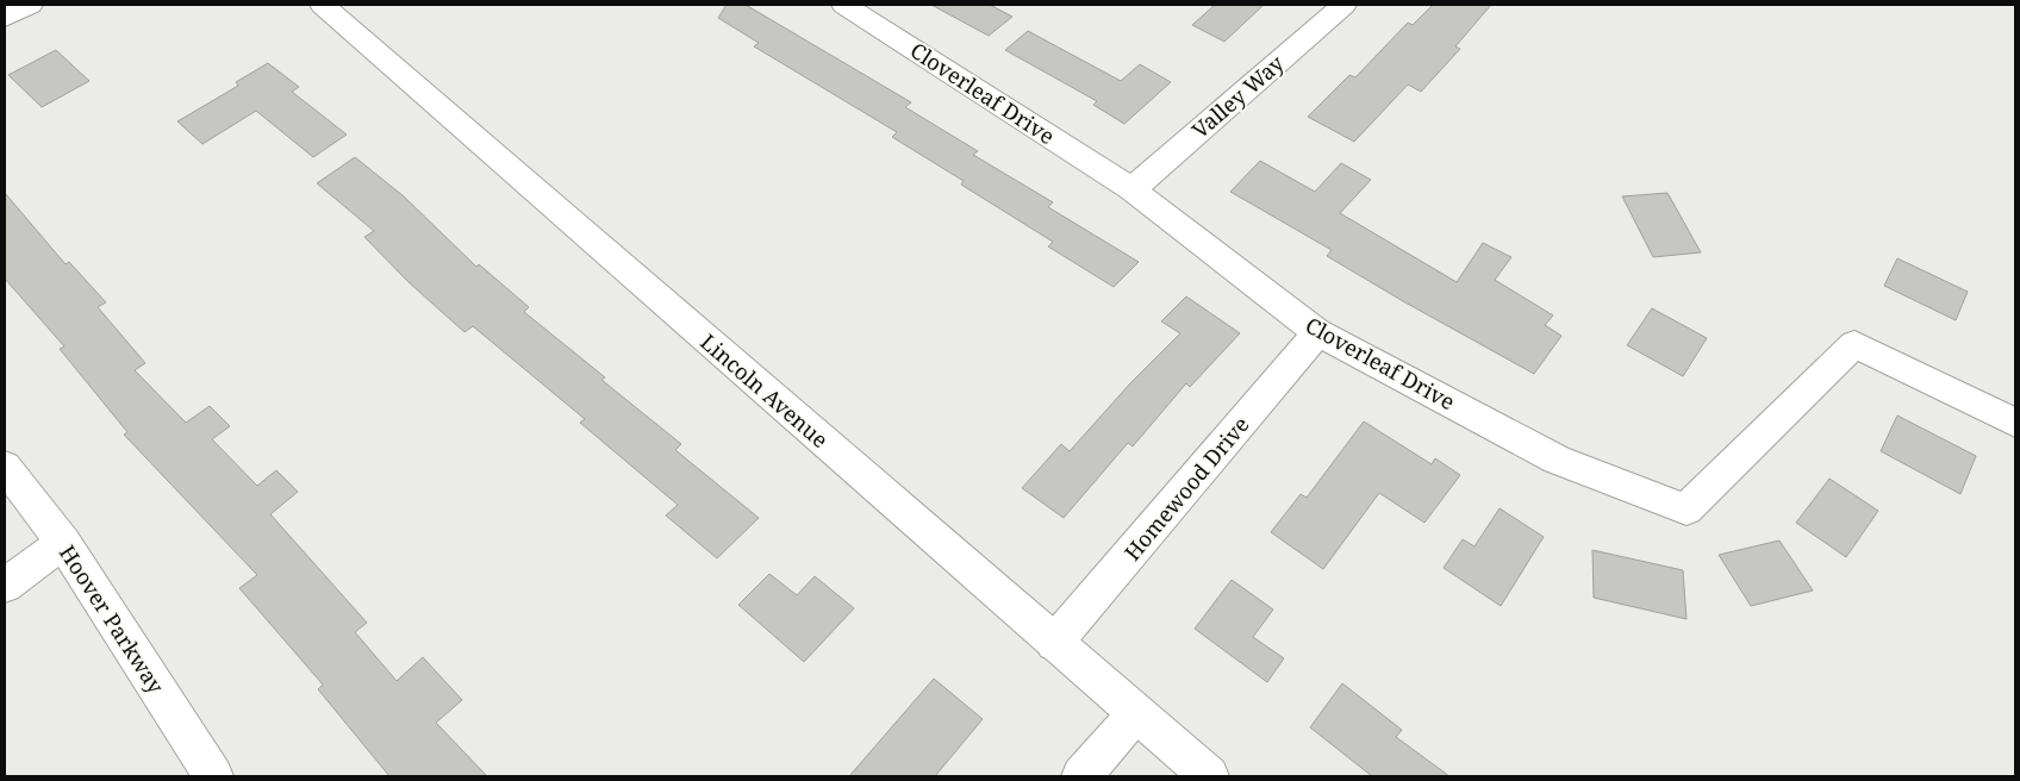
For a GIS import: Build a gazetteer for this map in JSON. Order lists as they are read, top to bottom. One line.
{"streets":{"street":["Cloverleaf Drive","Valley Way","Lincoln Avenue","Homewood Drive","Hoover Parkway"]},"crossings":[["Cloverleaf Drive","Valley Way"],["Cloverleaf Drive","Homewood Drive"],["Lincoln Avenue","Homewood Drive"]]}
